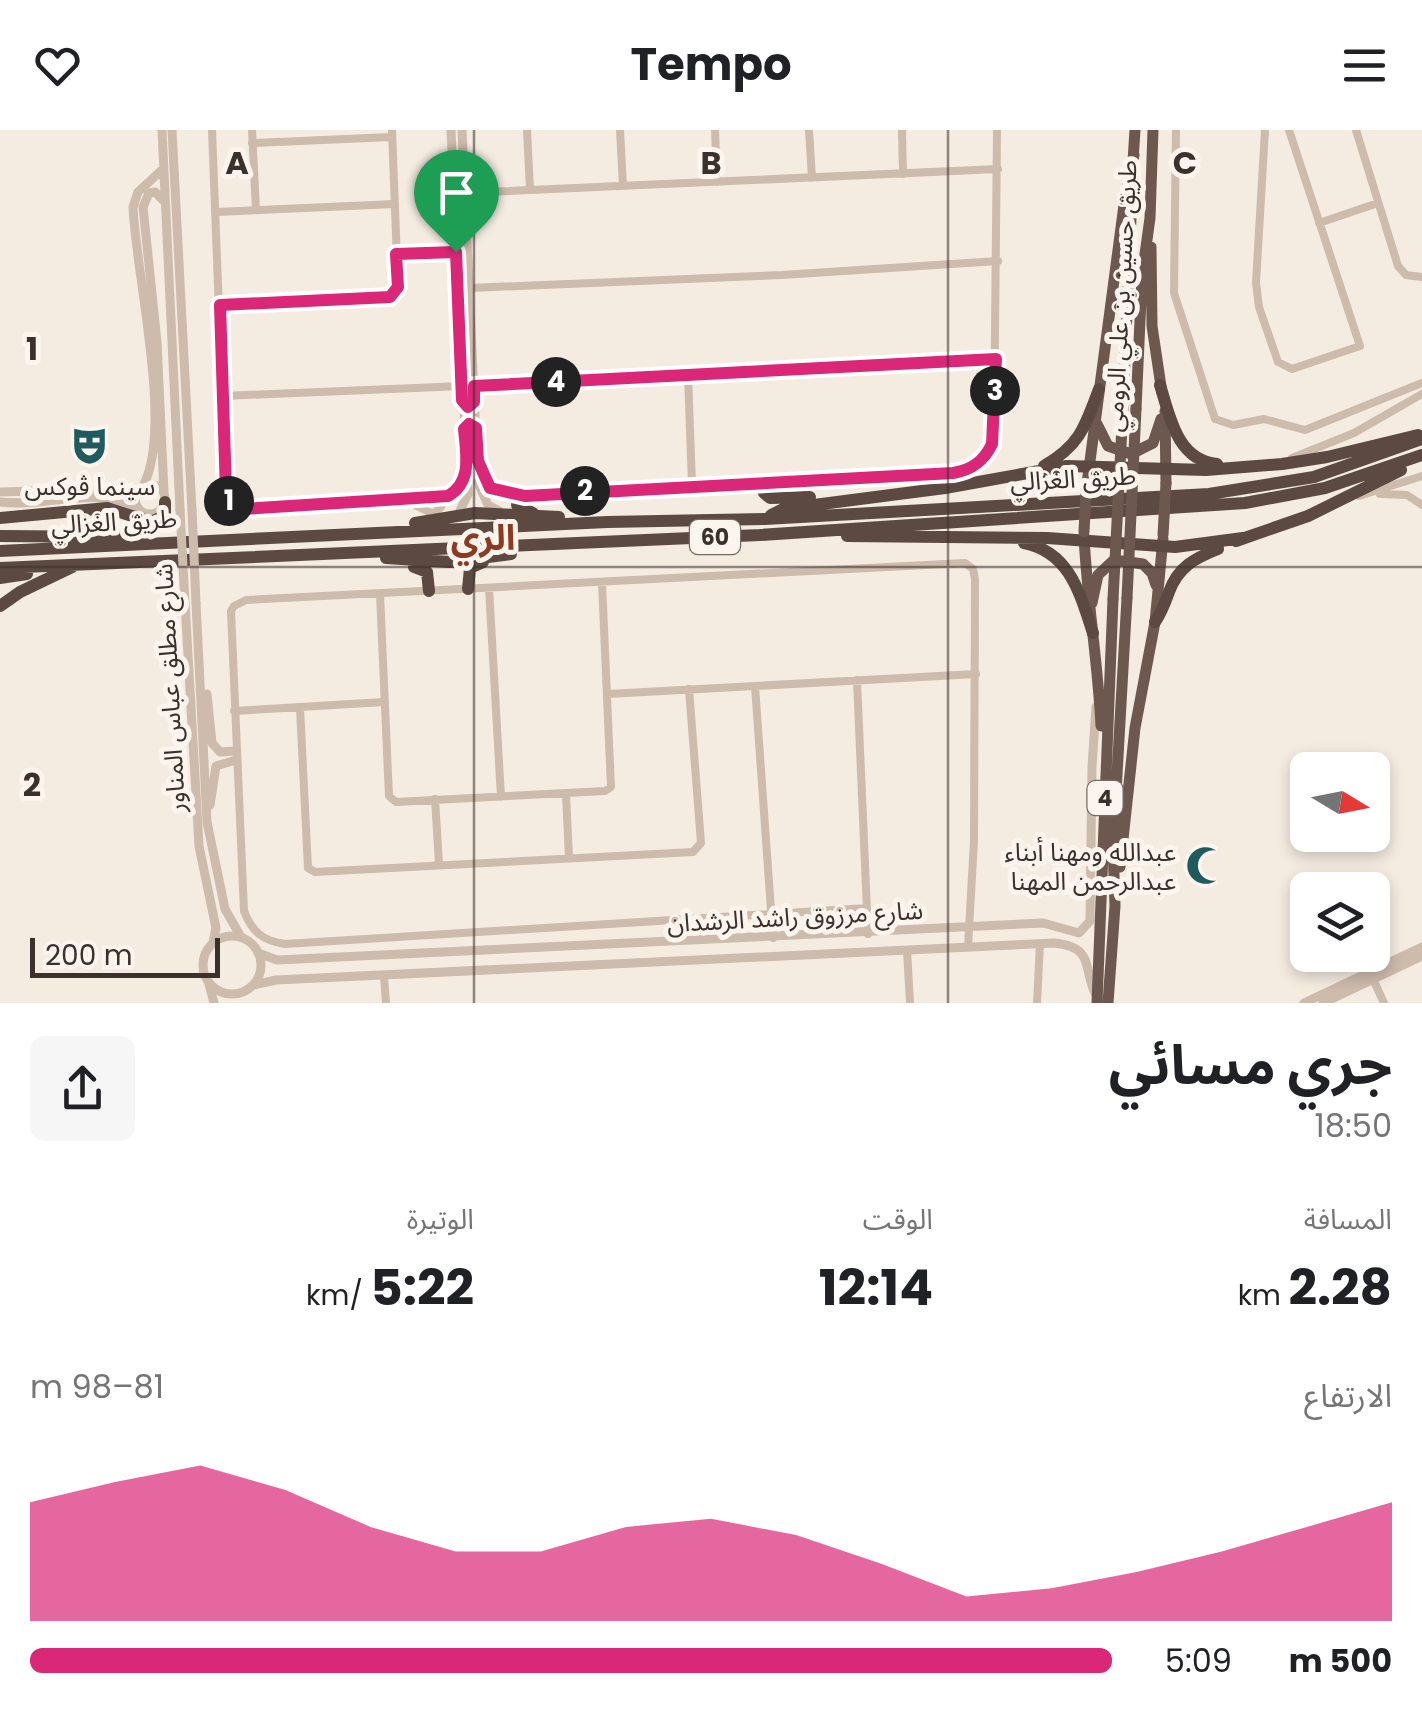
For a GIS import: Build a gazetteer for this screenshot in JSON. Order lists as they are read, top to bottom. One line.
{"streets":{"highway":["طريق حسين بن علي الرومي","طريق الغزالي","60","4"],"street":["شارع مطلق عباس المناور","شارع مرزوق راشد الرشدان"]},"crossings":[["شارع مطلق عباس المناور","شارع مرزوق راشد الرشدان"]],"districts":["الري"],"places":{"theatre":["سينما ڤوكس"],"mosque":["عبدالله ومهنا أبناء عبدالرحمن المهنا"]},"scale_bar":"200 m","north":"right","page":{"header":"Tempo","pins":["4","3","2","1"],"scale":"200 m","heading":["جري مسائي","18:50"],"stats":[["المسافة","2.28 km"],["الوقت","12:14"],["الوتيرة","5:22 /km"]],"chart":["الارتفاع","81–98 m"],"list":[{"name":"500 m","note":"5:09"}]},"grid":{"columns":["A","B","C"],"rows":["1","2"]}}
